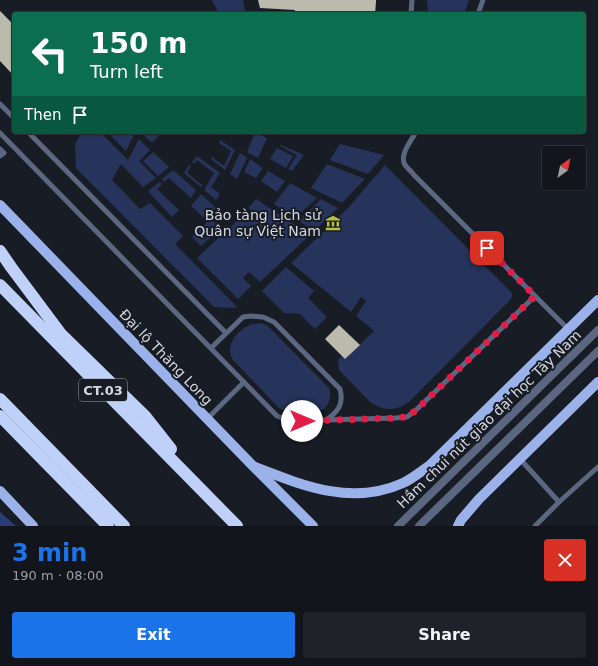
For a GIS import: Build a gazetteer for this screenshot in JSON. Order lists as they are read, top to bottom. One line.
{"streets":{"highway":["CT.03"],"main road":["Đại lộ Thăng Long"],"street":["Hầm chui nút giao đại học Tây Nam"]},"places":{"museum":["Bảo tàng Lịch sử Quân sự Việt Nam"]},"north":"top right","page":{"turn":["150 m","Turn left"],"then":"Then","heading":["3 min","190 m · 08:00"],"buttons":["Exit","Share"]}}
